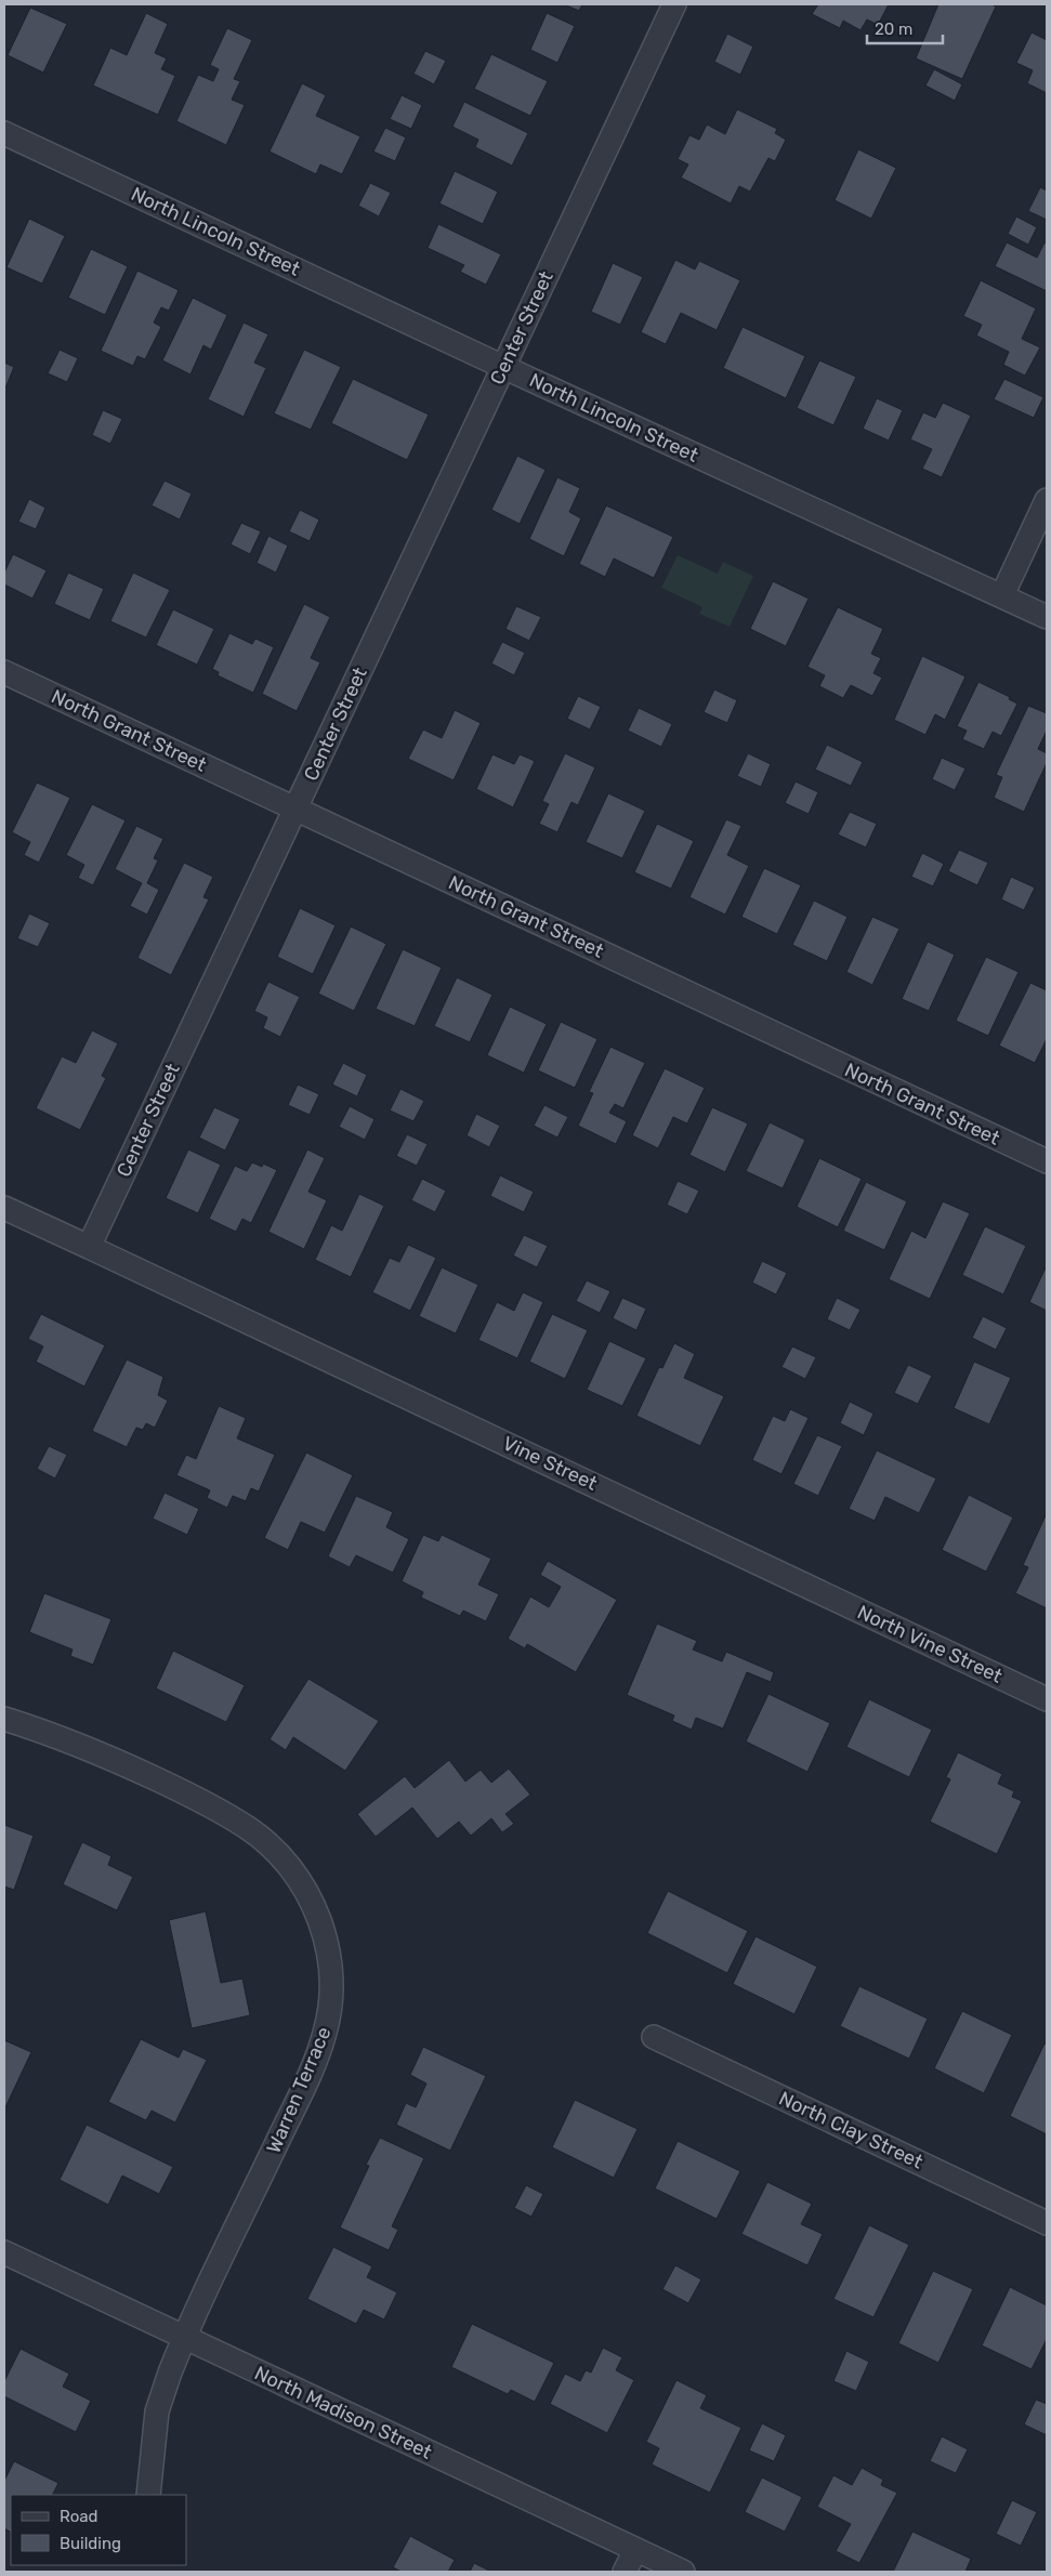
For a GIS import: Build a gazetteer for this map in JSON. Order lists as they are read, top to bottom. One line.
{"streets":{"street":["North Lincoln Street","Center Street","North Grant Street","Vine Street","North Vine Street","Warren Terrace","North Clay Street","North Madison Street"]},"crossings":[["North Lincoln Street","Center Street"],["Center Street","North Grant Street"],["Center Street","Vine Street"],["Vine Street","North Vine Street"],["Warren Terrace","North Madison Street"]],"legend":["Road","Building"],"scale_bar":"20 m"}
